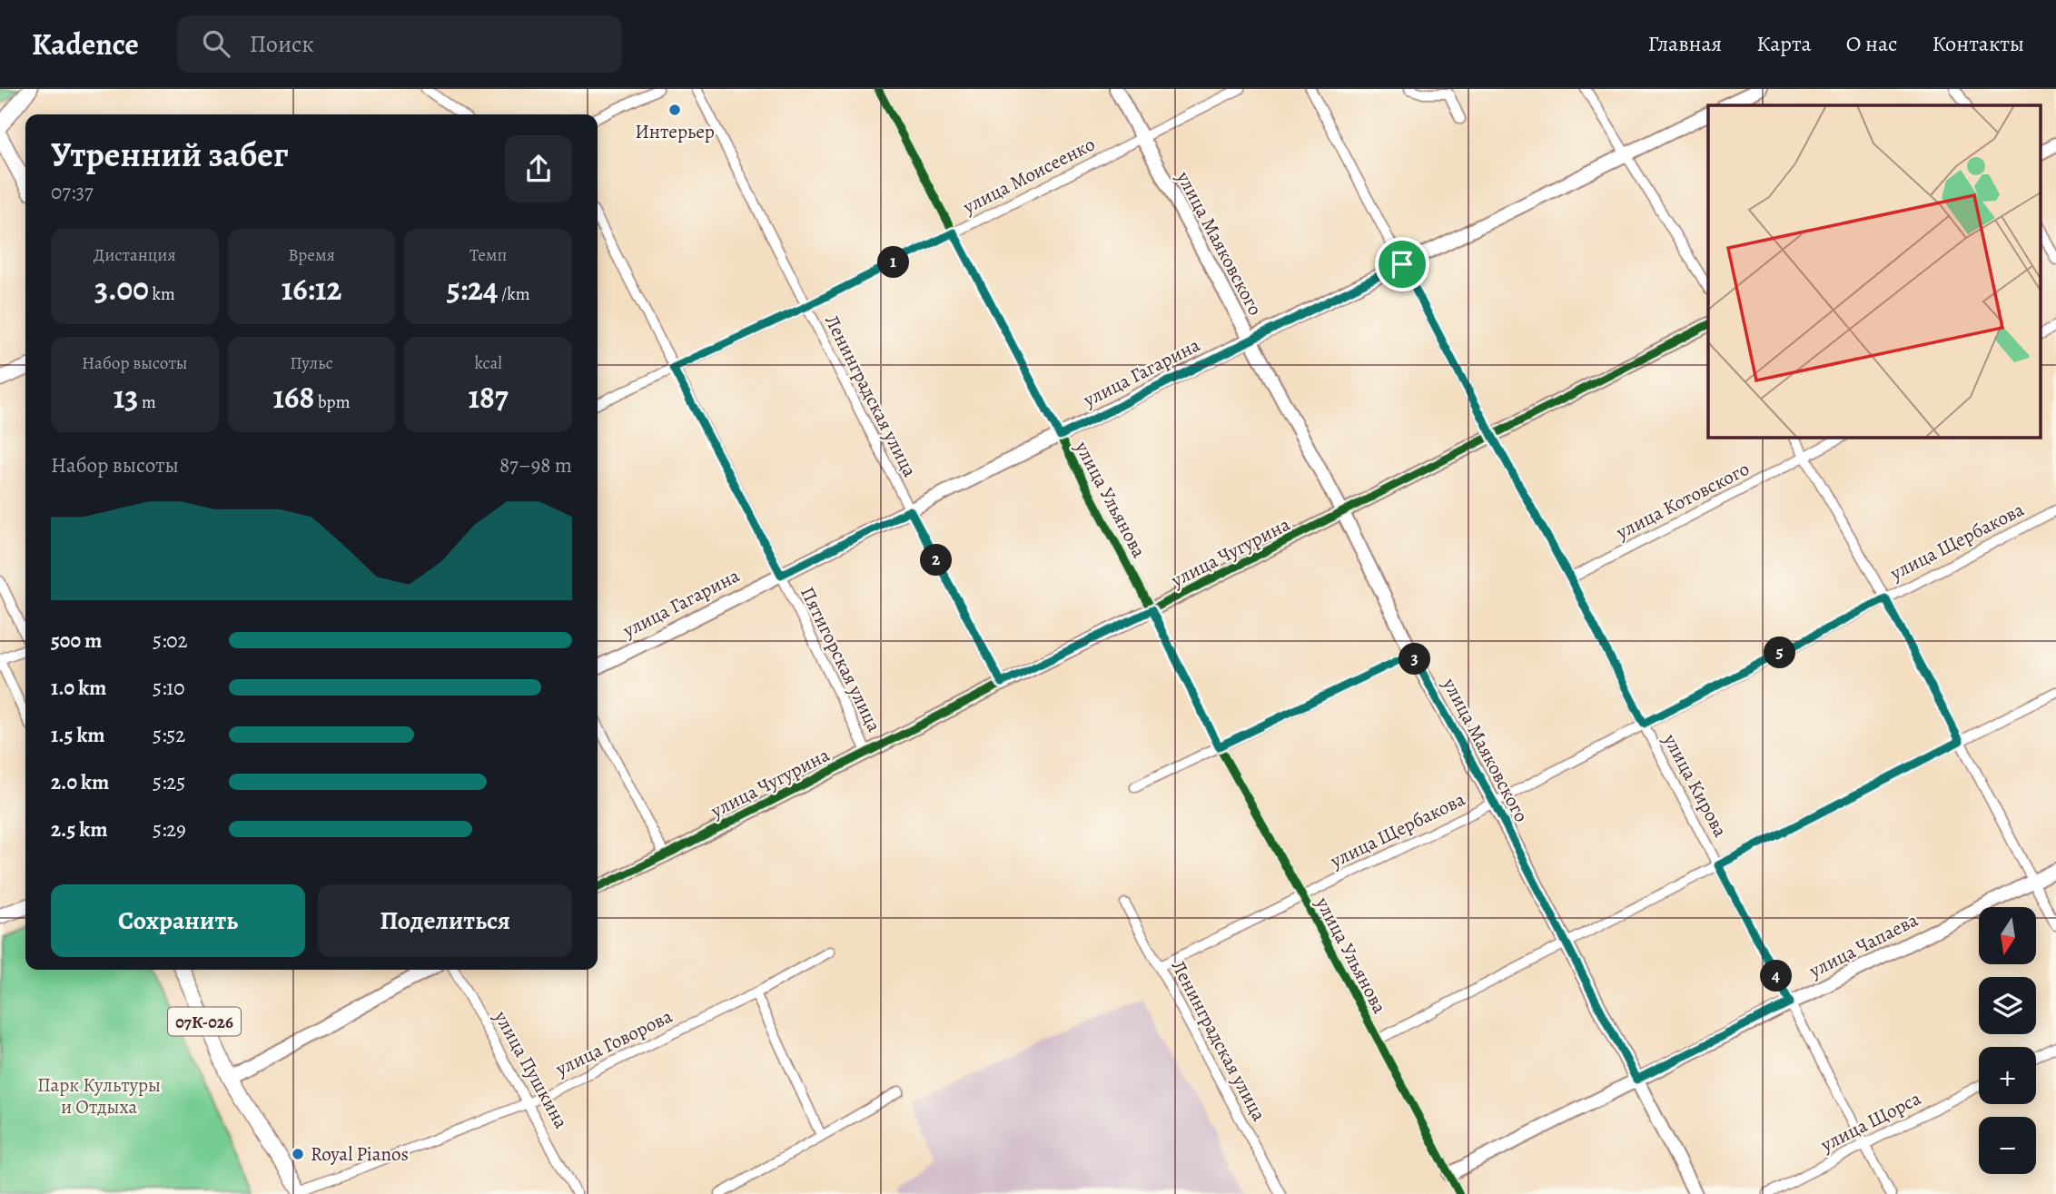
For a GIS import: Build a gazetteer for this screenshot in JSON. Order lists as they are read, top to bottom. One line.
{"streets":{"main road":["07К-026"],"street":["улица Моисеенко","улица Маяковского","улица Гагарина","Ленинградская улица","улица Ульянова","улица Котовского","улица Щербакова","улица Чугурина","Пятигорская улица","улица Кирова","улица Чапаева","улица Говорова","улица Пушкина","улица Щорса"]},"crossings":[["улица Моисеенко","улица Маяковского"],["улица Моисеенко","Ленинградская улица"],["улица Моисеенко","улица Ульянова"],["улица Моисеенко","Пятигорская улица"],["улица Маяковского","улица Гагарина"],["улица Маяковского","улица Щербакова"],["улица Маяковского","улица Чугурина"],["улица Маяковского","улица Чапаева"],["улица Гагарина","Ленинградская улица"],["улица Гагарина","улица Ульянова"],["улица Гагарина","Пятигорская улица"],["улица Гагарина","улица Кирова"],["Ленинградская улица","улица Щербакова"],["Ленинградская улица","улица Чугурина"],["улица Ульянова","улица Щербакова"],["улица Ульянова","улица Чугурина"],["улица Ульянова","улица Чапаева"],["улица Котовского","улица Кирова"],["улица Щербакова","улица Кирова"],["улица Чугурина","Пятигорская улица"],["улица Чугурина","улица Кирова"],["улица Кирова","улица Чапаева"],["улица Кирова","улица Щорса"],["07К-026","улица Говорова"],["улица Говорова","улица Пушкина"]],"parks":["Парк Культуры и Отдыха"],"places":["Интерьер","Royal Pianos"],"north":"bottom","page":{"header":"Kadence","search":"Поиск","nav":["Главная","Карта","О нас","Контакты"],"heading":["Утренний забег","07:37"],"stats":[["Дистанция","3.00 km"],["Время","16:12"],["Темп","5:24 /km"],["Набор высоты","13 m"],["Пульс","168 bpm"],["kcal","187"]],"pins":["1","2","5","3","4"],"chart":["Набор высоты","87–98 m"],"list":[{"name":"500 m","note":"5:02"},{"name":"1.0 km","note":"5:10"},{"name":"1.5 km","note":"5:52"},{"name":"2.0 km","note":"5:25"},{"name":"2.5 km","note":"5:29"}],"buttons":["Сохранить","Поделиться"],"map_buttons":["+","−"]}}
